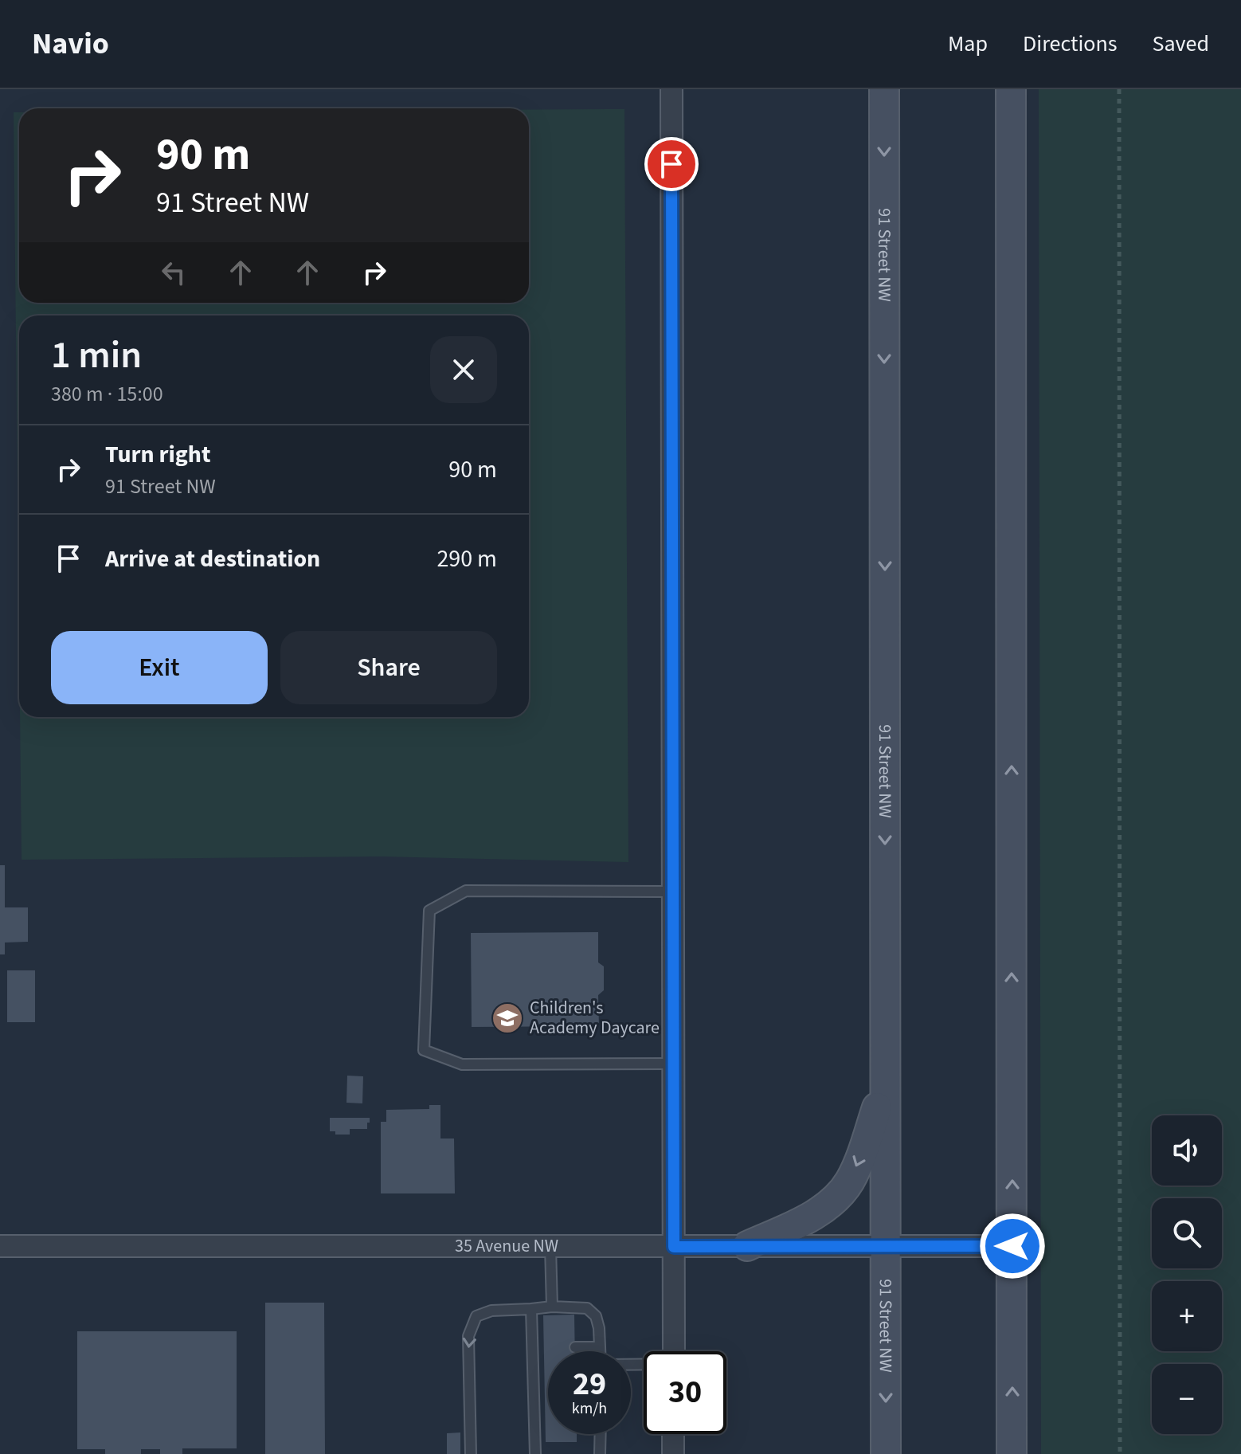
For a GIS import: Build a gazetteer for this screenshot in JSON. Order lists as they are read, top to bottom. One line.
{"streets":{"main road":["91 Street NW"],"street":["35 Avenue NW"]},"crossings":[["91 Street NW","35 Avenue NW"]],"places":{"school or university":["Children's Academy Daycare"]},"page":{"header":"Navio","nav":["Map","Directions","Saved"],"turn":["90 m","91 Street NW"],"heading":["1 min","380 m · 15:00"],"list":[{"name":"Turn right","note":"91 Street NW","value":"90 m"},{"name":"Arrive at destination","value":"290 m"}],"buttons":["Exit","Share"],"map_buttons":["+","−"],"speed":"29 km/h","limit":"30"}}
